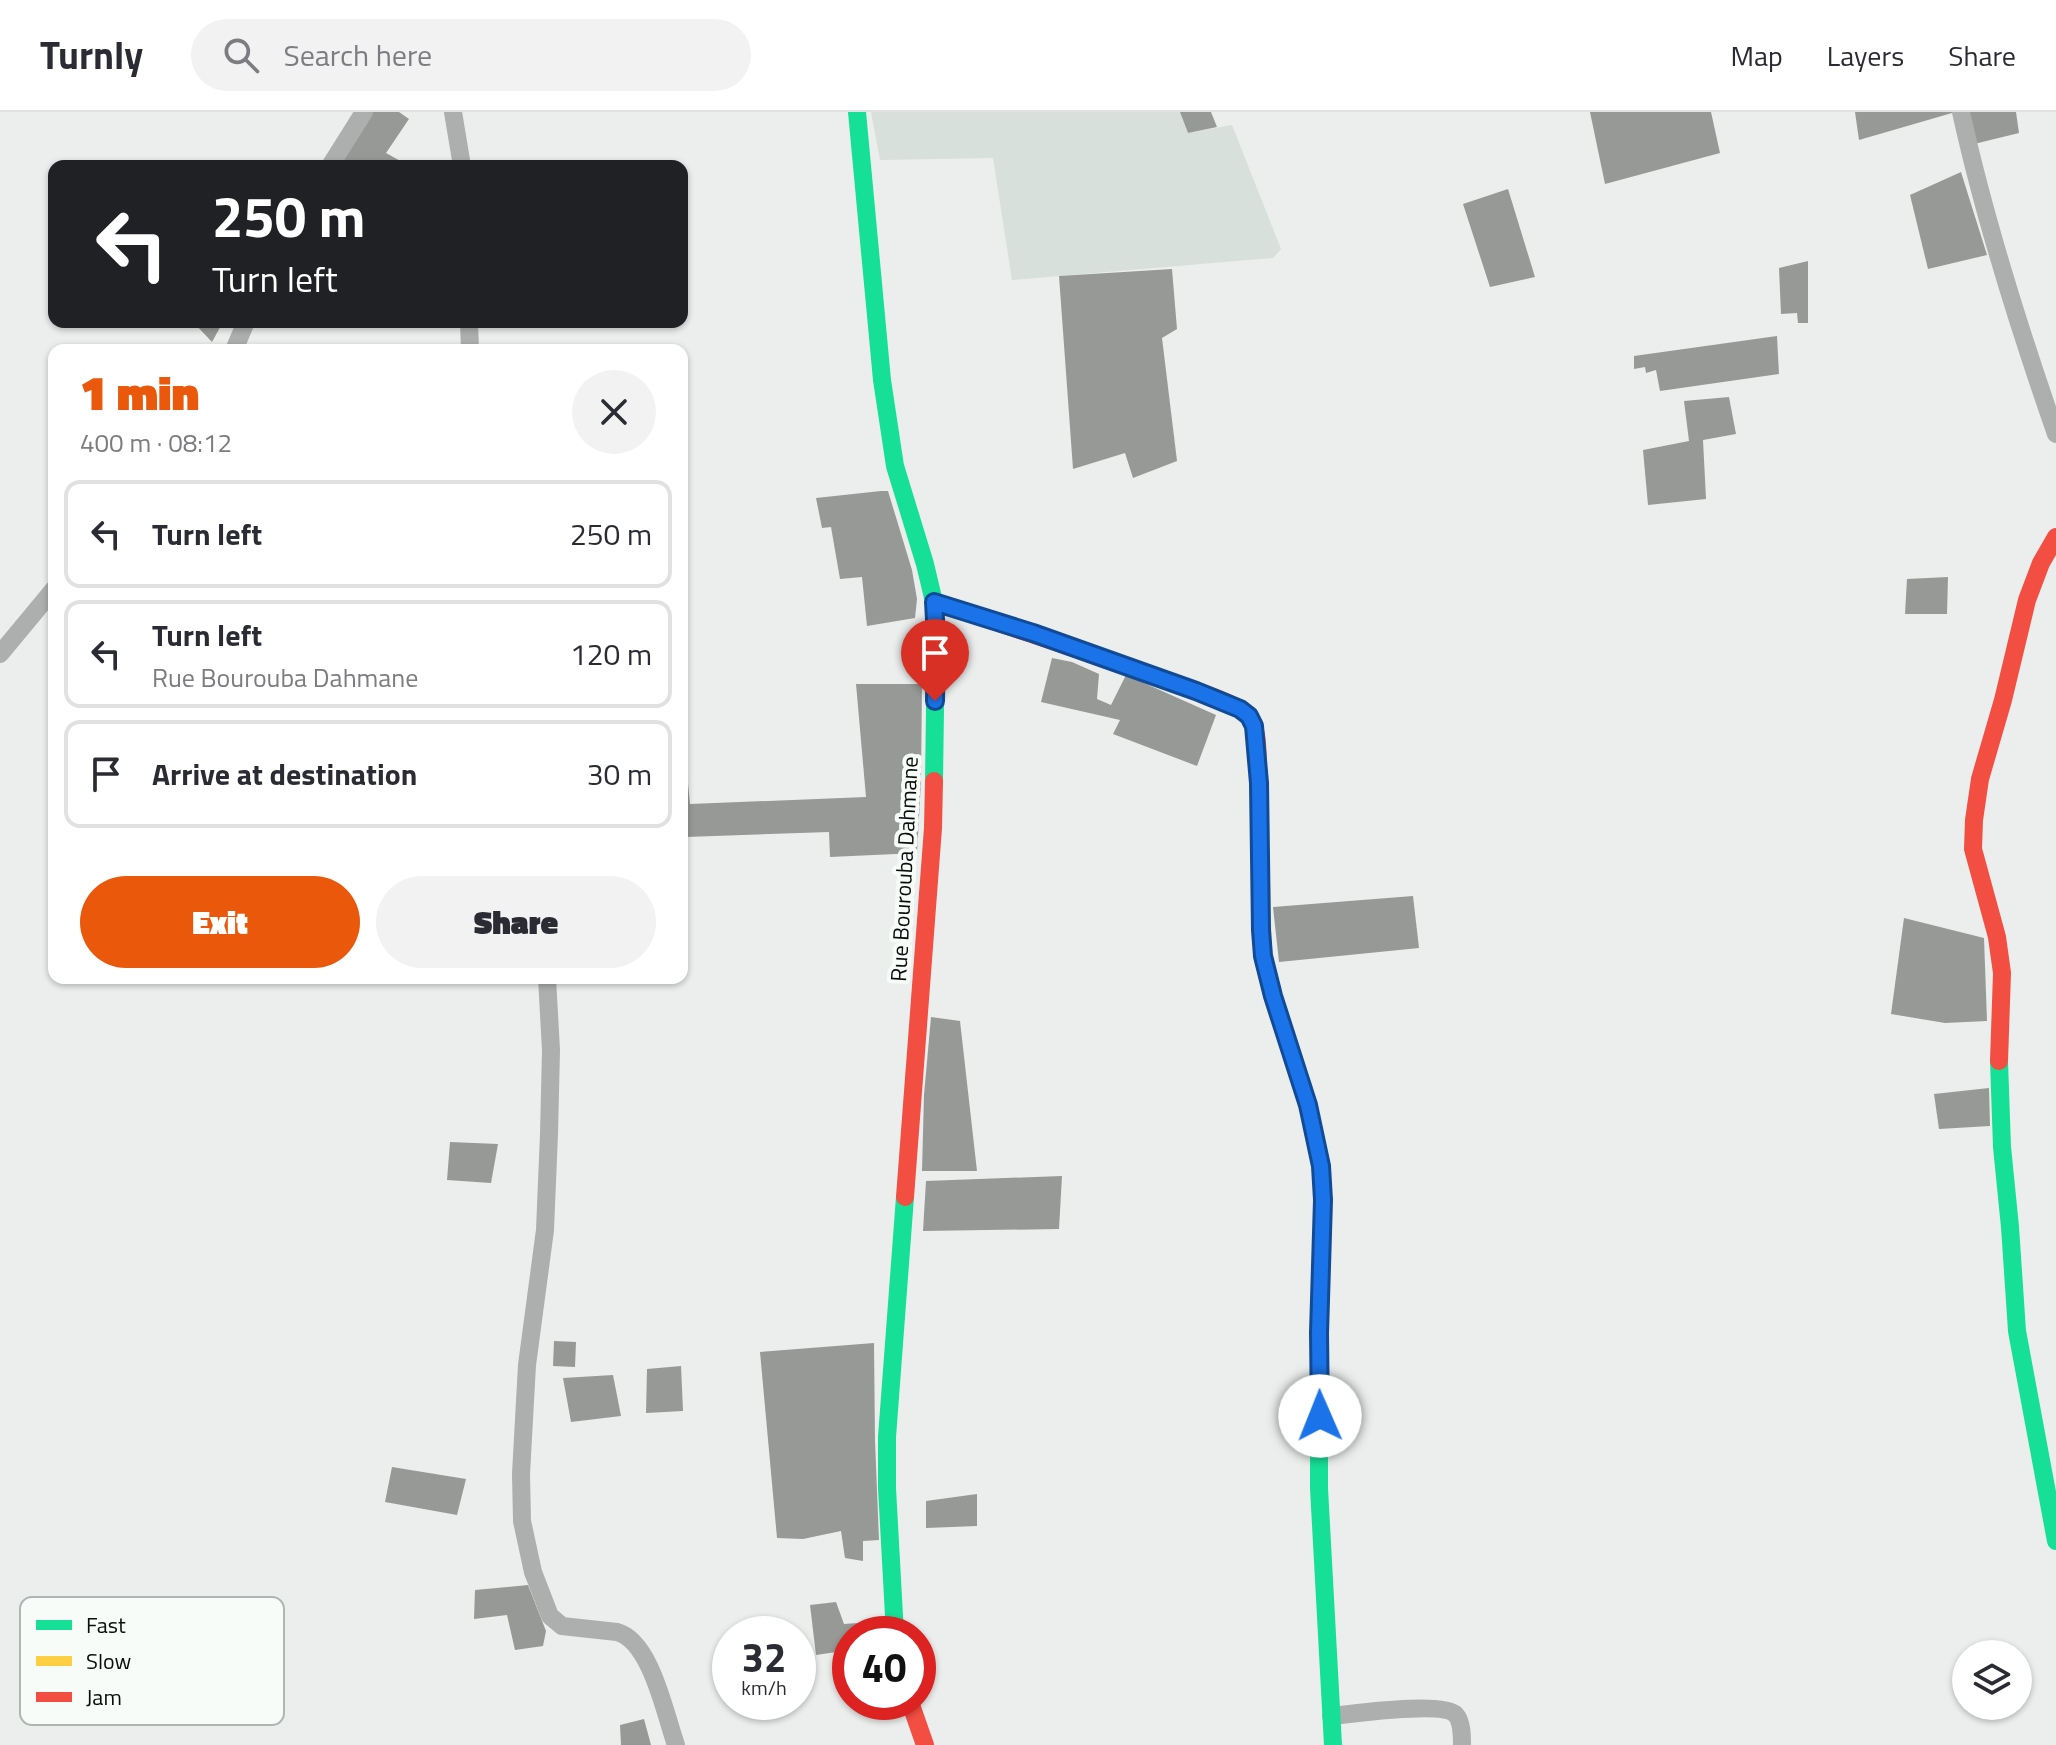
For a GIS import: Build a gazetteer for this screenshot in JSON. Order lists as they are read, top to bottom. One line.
{"streets":{"street":["Rue Bourouba Dahmane"]},"legend":["Fast","Slow","Jam"],"page":{"header":"Turnly","search":"Search here","nav":["Map","Layers","Share"],"turn":["250 m","Turn left"],"heading":["1 min","400 m · 08:12"],"list":[{"name":"Turn left","value":"250 m"},{"name":"Turn left","note":"Rue Bourouba Dahmane","value":"120 m"},{"name":"Arrive at destination","value":"30 m"}],"buttons":["Exit","Share"],"speed":"32 km/h","limit":"40"}}
